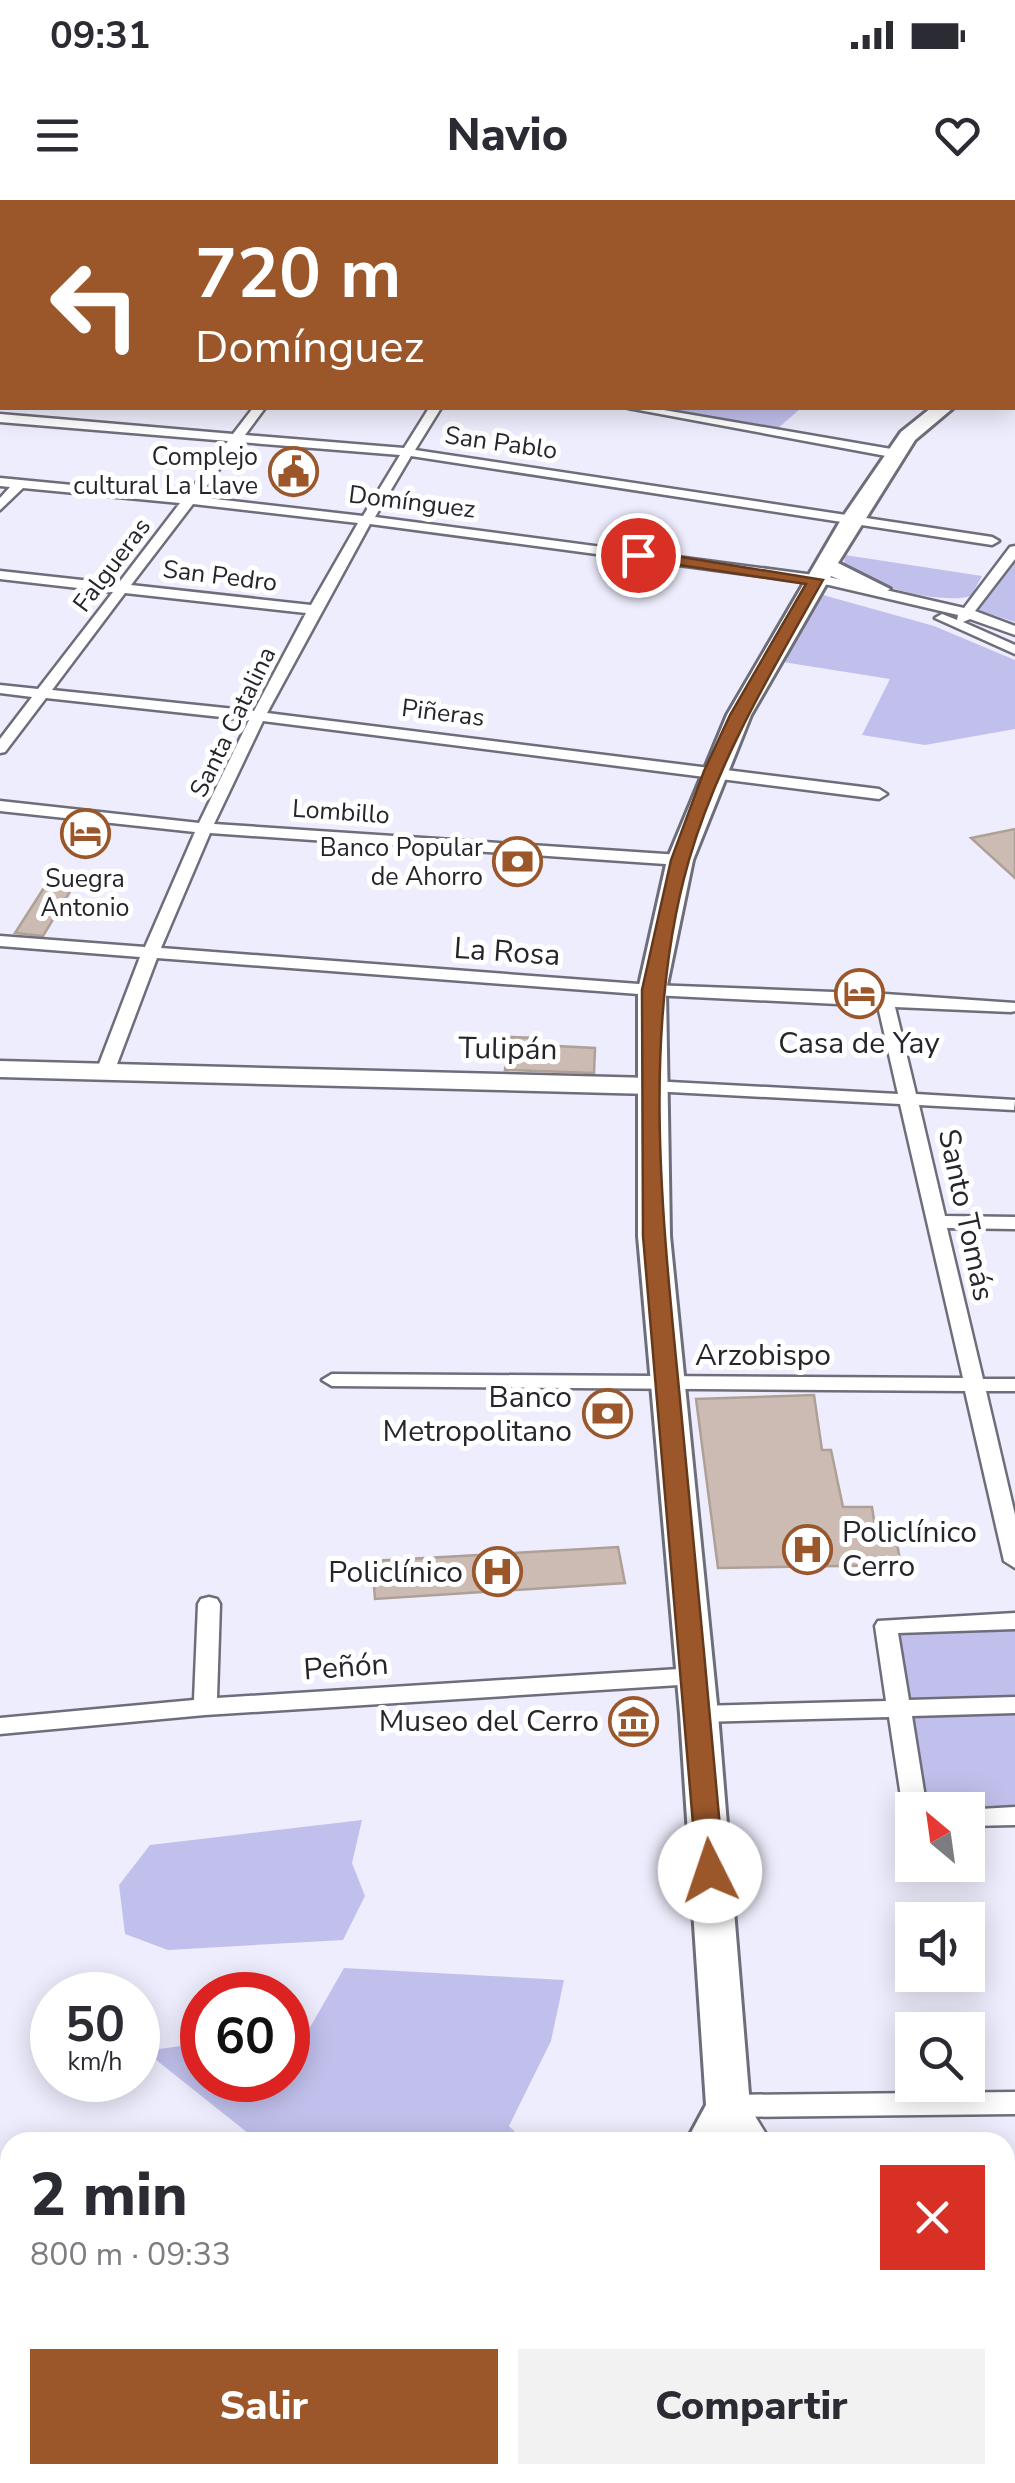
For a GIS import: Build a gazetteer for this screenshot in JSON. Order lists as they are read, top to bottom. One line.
{"streets":{"street":["San Pablo","Domínguez","Falgueras","San Pedro","Piñeras","Santa Catalina","Lombillo","La Rosa","Tulipán","Santo Tomás","Arzobispo","Peñón"]},"crossings":[["San Pablo","Falgueras"],["San Pablo","Santa Catalina"],["Domínguez","Falgueras"],["Domínguez","Santa Catalina"],["Falgueras","San Pedro"],["Falgueras","Piñeras"],["San Pedro","Santa Catalina"],["Piñeras","Santa Catalina"],["Santa Catalina","Lombillo"],["Santa Catalina","La Rosa"],["Santa Catalina","Tulipán"],["La Rosa","Santo Tomás"],["Tulipán","Santo Tomás"],["Santo Tomás","Arzobispo"]],"places":{"public building":["Complejo cultural La Llave"],"hotel":["Suegra Antonio","Casa de Yay"],"bank":["Banco Popular de Ahorro","Banco Metropolitano"],"hospital":["Policlínico Cerro","Policlínico"],"museum":["Museo del Cerro"]},"north":"top left","page":{"status":"09:31","header":"Navio","turn":["720 m","Domínguez"],"speed":"50 km/h","limit":"60","heading":["2 min","800 m · 09:33"],"buttons":["Salir","Compartir"]}}
